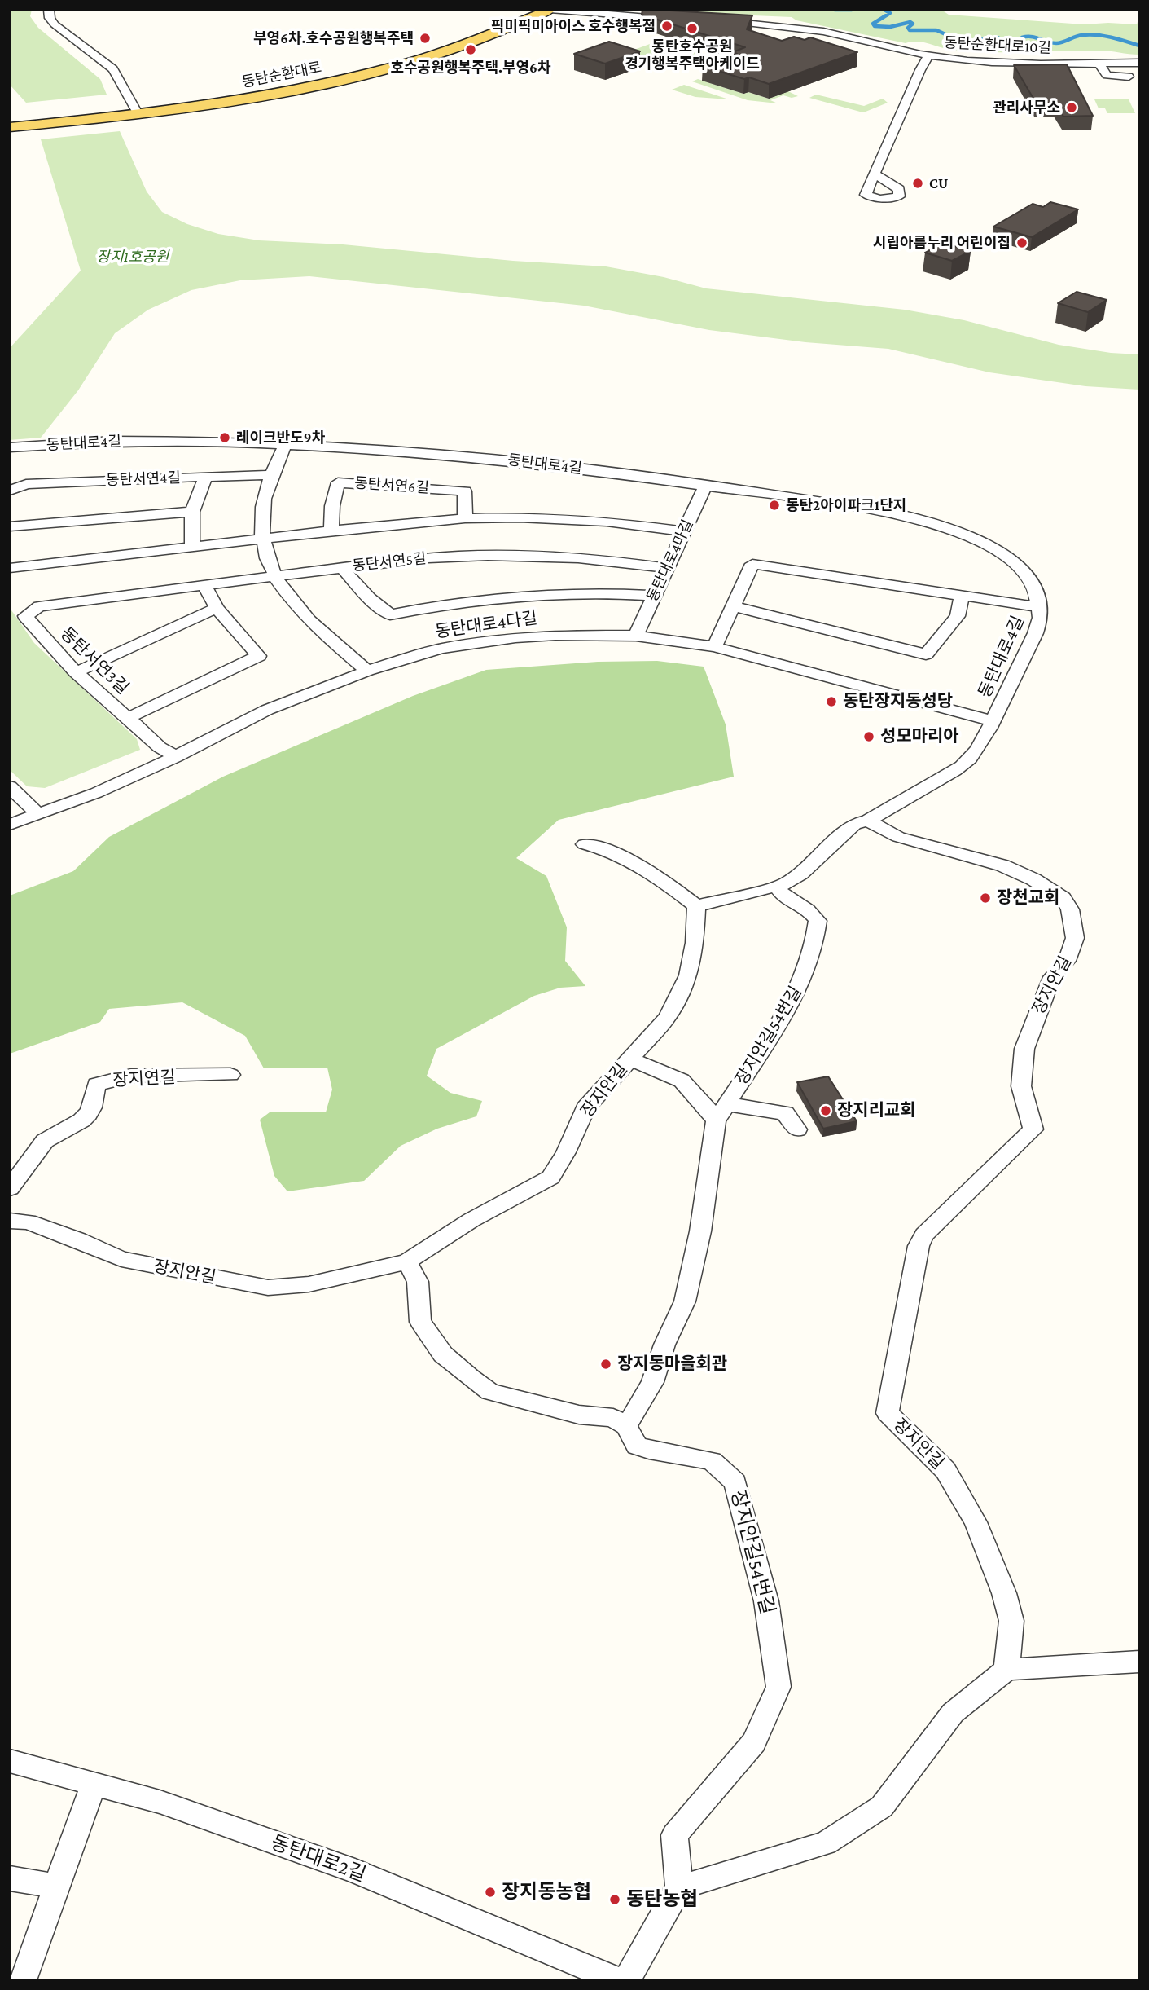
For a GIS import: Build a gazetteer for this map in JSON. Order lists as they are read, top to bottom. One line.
{"streets":{"main road":["동탄순환대로"],"street":["동탄순환대로10길","동탄대로4길","동탄서연4길","동탄서연6길","동탄대로4마길","동탄서연5길","동탄대로4다길","동탄서연3길","장지안길","장지안길54번길","장지연길","동탄대로2길"]},"crossings":[["동탄대로4길","동탄대로4마길"],["동탄대로4길","동탄대로4다길"],["동탄서연6길","동탄대로4마길"],["동탄대로4마길","동탄서연5길"],["동탄대로4마길","동탄대로4다길"],["동탄서연5길","동탄서연3길"]],"parks":["장지1호공원"],"places":["픽미픽미아이스 호수행복점","동탄호수공원 경기행복주택아케이드","부영6차.호수공원행복주택","호수공원행복주택.부영6차","관리사무소","CU","시립아름누리 어린이집","레이크반도9차","동탄2아이파크1단지","동탄장지동성당","성모마리아","장천교회","장지리교회","장지동마을회관","장지동농협","동탄농협"]}
